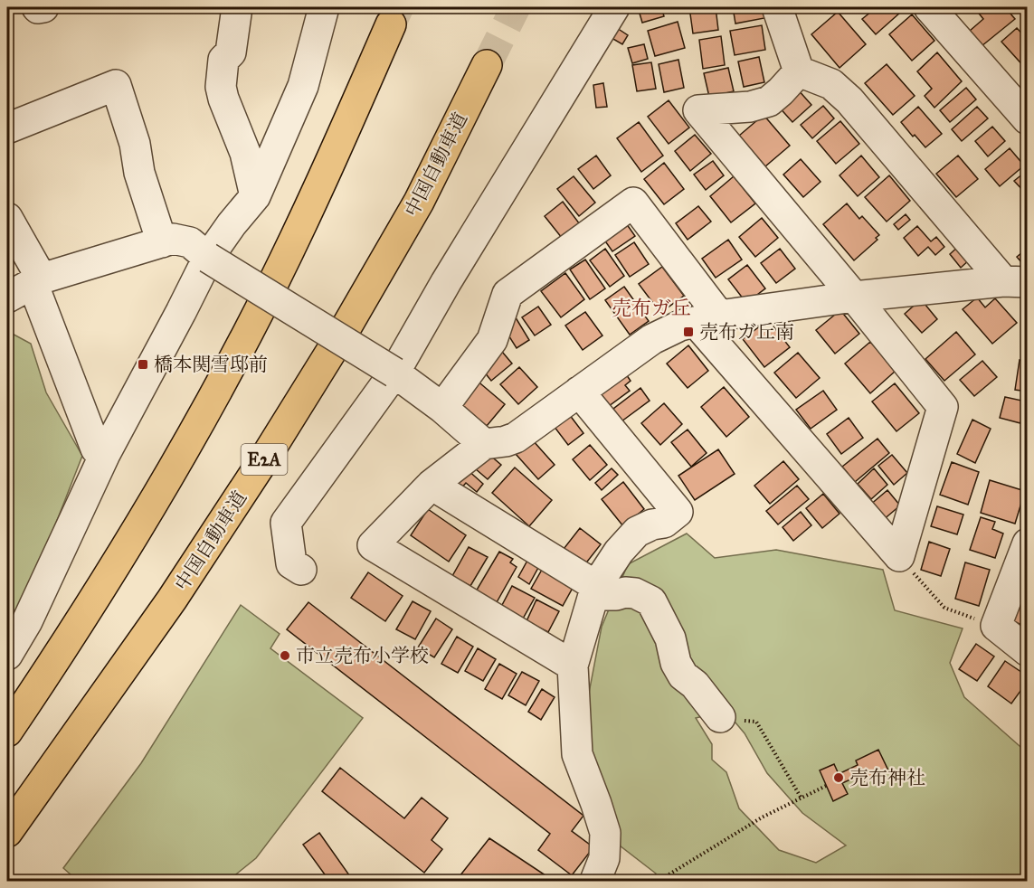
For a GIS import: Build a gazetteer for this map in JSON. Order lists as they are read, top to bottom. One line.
{"streets":{"highway":["中国自動車道","E2A"]},"districts":["売布ガ丘"],"places":{"transit":["売布ガ丘南","橋本関雪邸前"],"other":["市立売布小学校","売布神社"]}}
